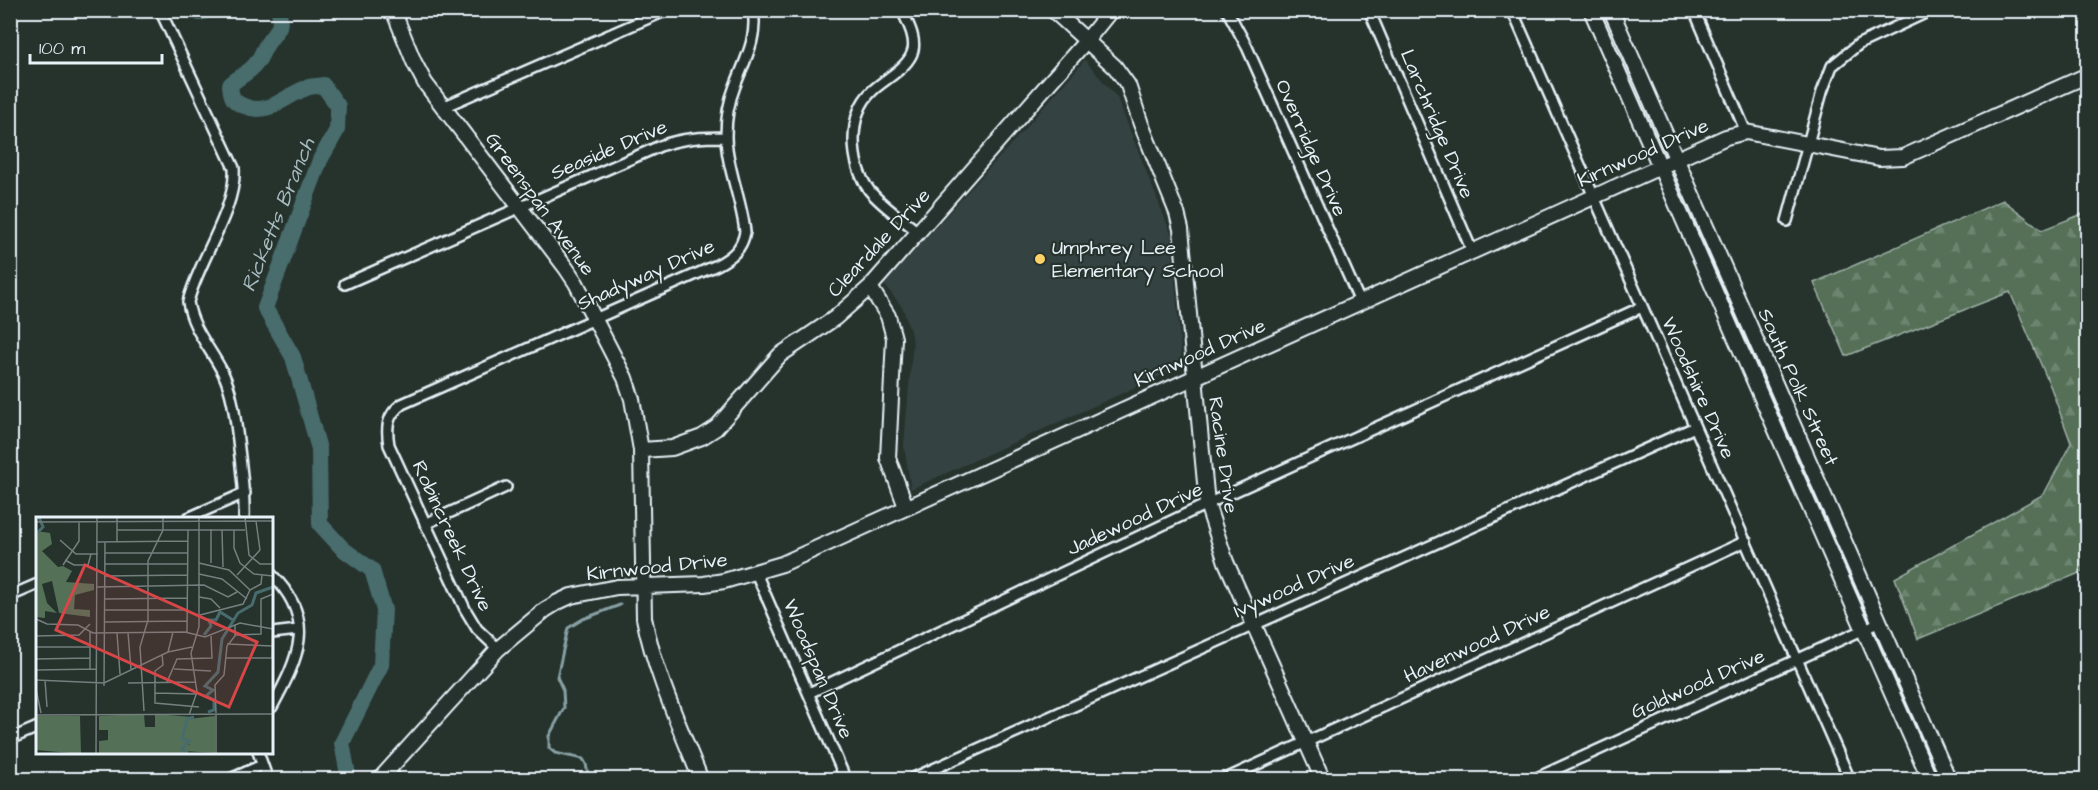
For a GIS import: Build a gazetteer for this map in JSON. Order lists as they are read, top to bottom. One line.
{"streets":{"street":["Larchridge Drive","Overridge Drive","Seaside Drive","Kirnwood Drive","Greenspan Avenue","Cleardale Drive","Shadyway Drive","South Polk Street","Woodshire Drive","Racine Drive","Jadewood Drive","Robincreek Drive","Ivywood Drive","Havenwood Drive","Woodspan Drive","Goldwood Drive"]},"crossings":[["Larchridge Drive","Kirnwood Drive"],["Overridge Drive","Kirnwood Drive"],["Seaside Drive","Greenspan Avenue"],["Seaside Drive","Shadyway Drive"],["Kirnwood Drive","Greenspan Avenue"],["Kirnwood Drive","South Polk Street"],["Kirnwood Drive","Woodshire Drive"],["Kirnwood Drive","Racine Drive"],["Kirnwood Drive","Robincreek Drive"],["Kirnwood Drive","Woodspan Drive"],["Greenspan Avenue","Cleardale Drive"],["Greenspan Avenue","Shadyway Drive"],["Cleardale Drive","Racine Drive"],["Shadyway Drive","Robincreek Drive"],["South Polk Street","Goldwood Drive"],["Woodshire Drive","Jadewood Drive"],["Woodshire Drive","Ivywood Drive"],["Woodshire Drive","Havenwood Drive"],["Woodshire Drive","Goldwood Drive"],["Racine Drive","Jadewood Drive"],["Racine Drive","Ivywood Drive"],["Racine Drive","Havenwood Drive"],["Jadewood Drive","Woodspan Drive"]],"water":["Ricketts Branch"],"places":["Umphrey Lee Elementary School"],"scale_bar":"100 m"}
